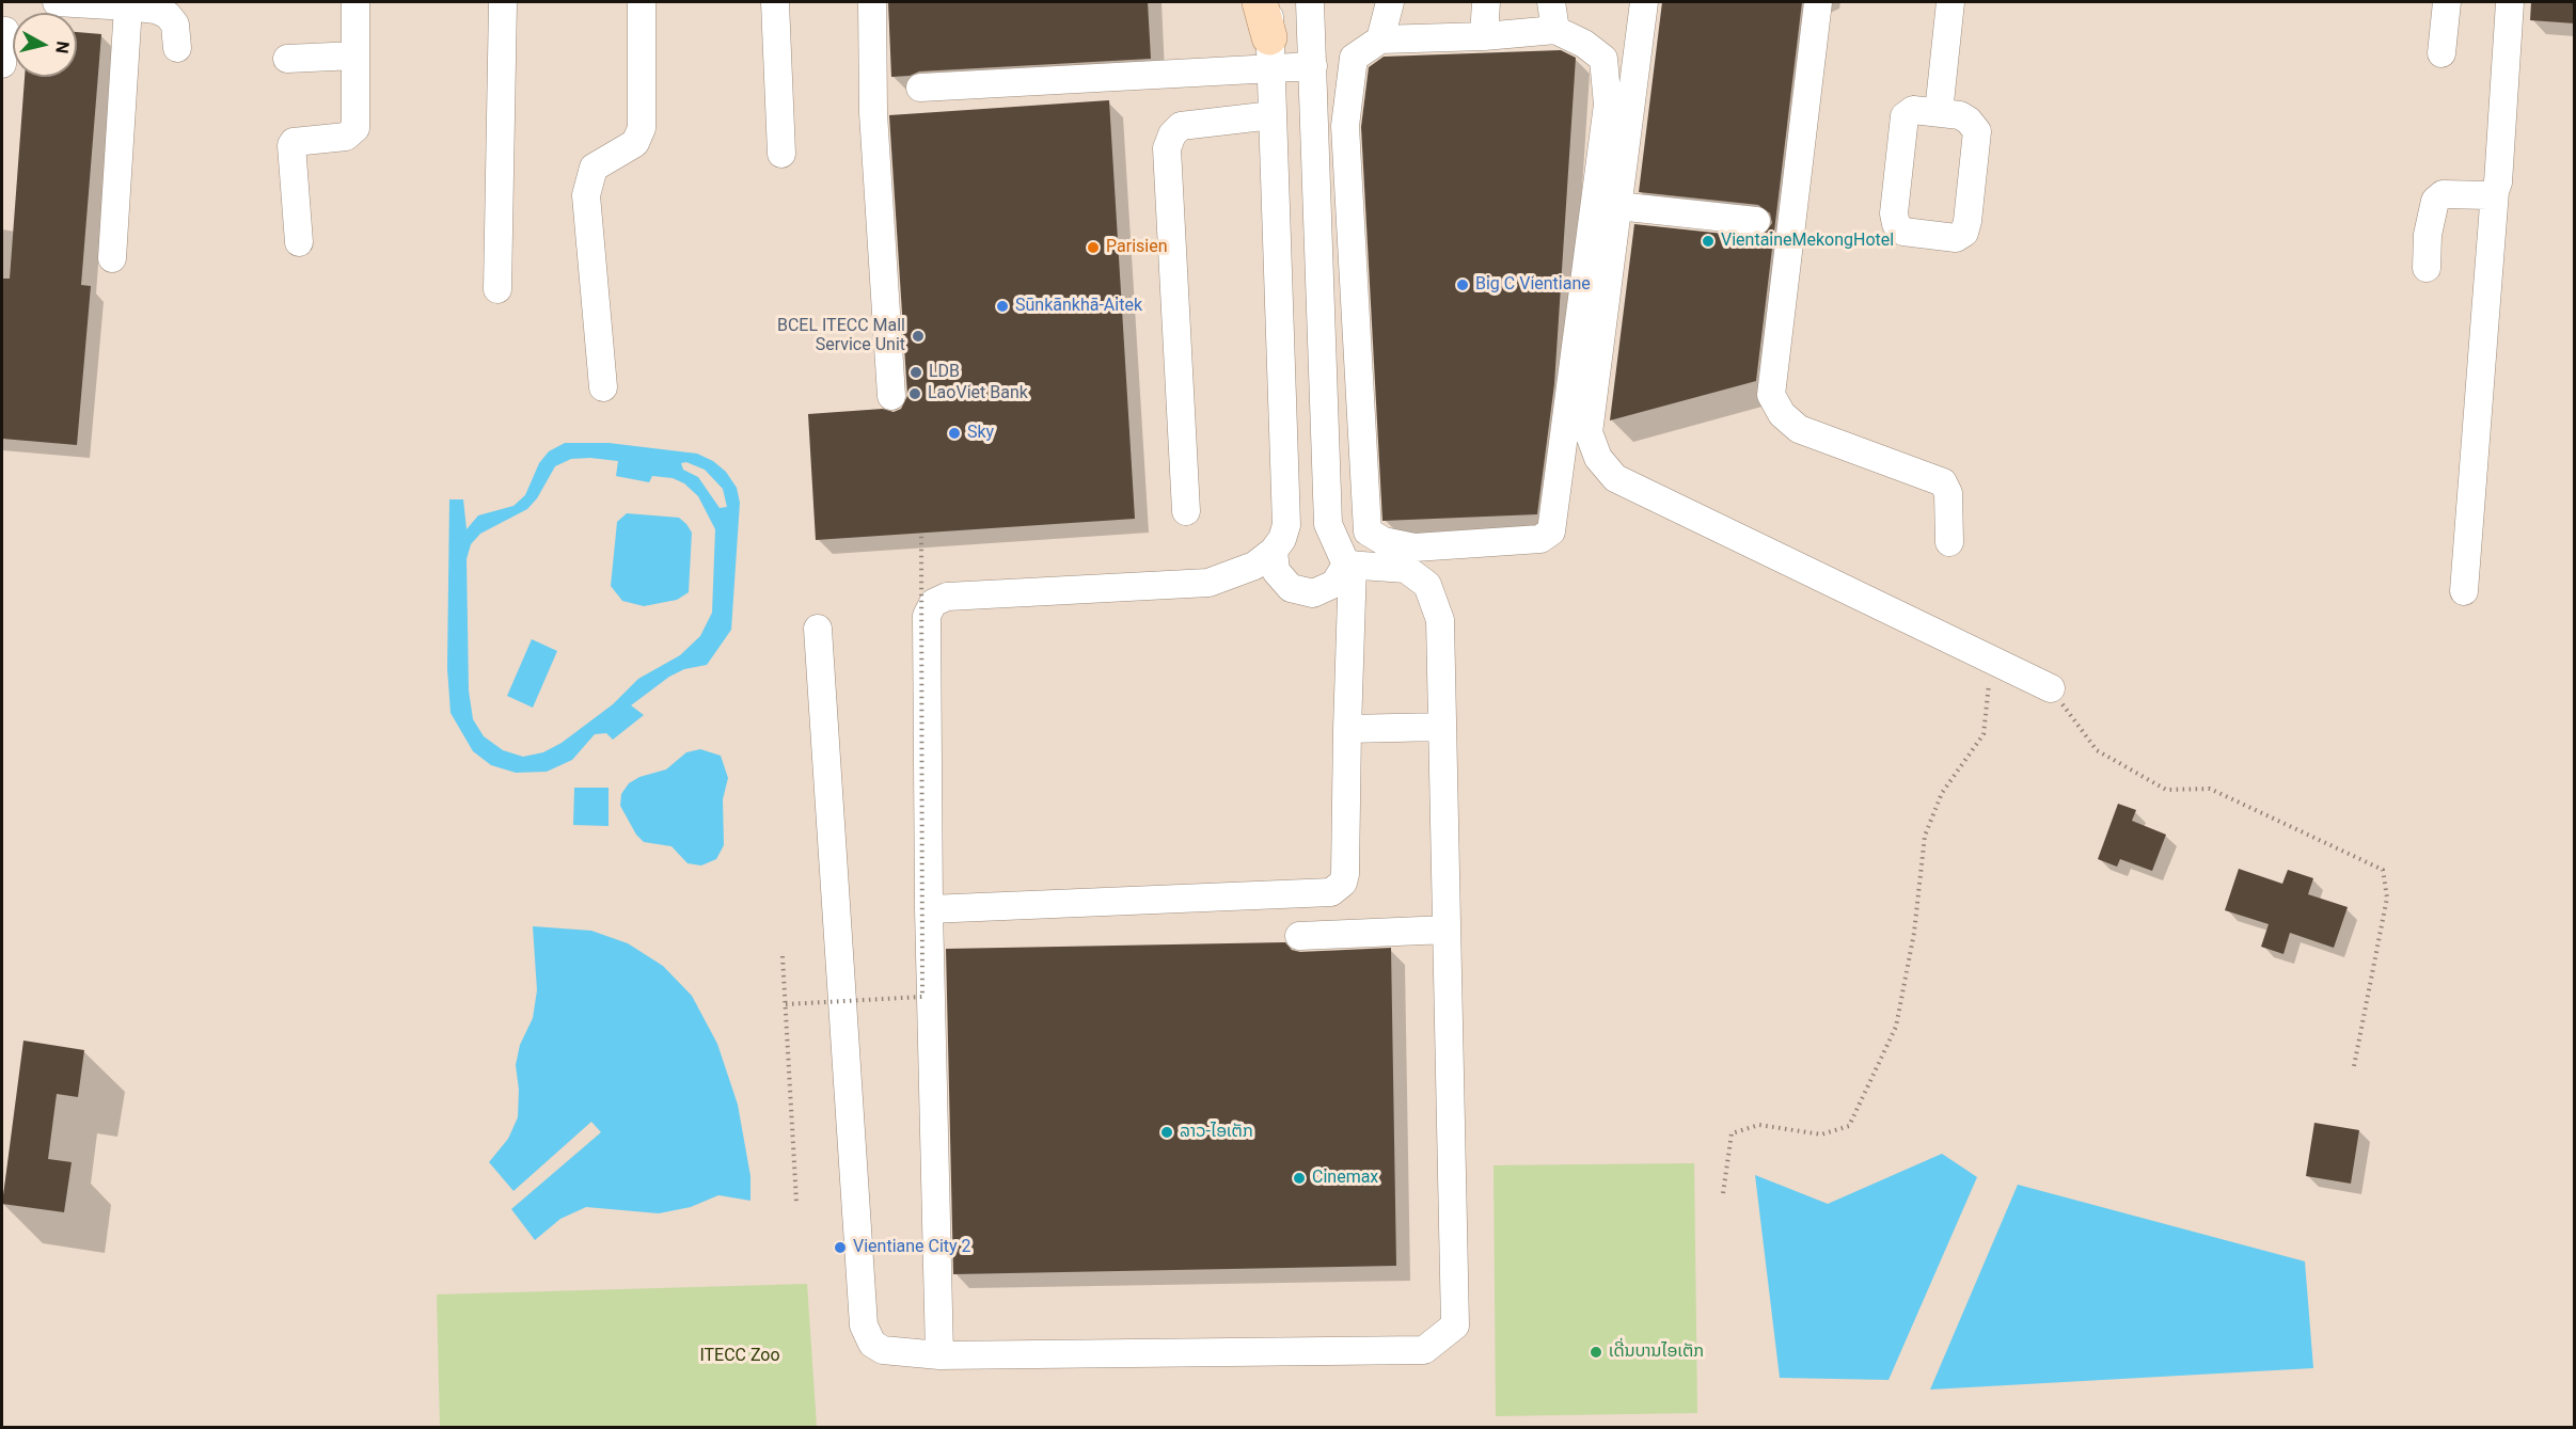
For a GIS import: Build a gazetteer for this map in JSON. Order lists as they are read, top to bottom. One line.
{"parks":["ITECC Zoo"],"places":["VientaineMekongHotel","Parisien","Big C Vientiane","Sūnkānkhā-Aitek","BCEL ITECC Mall Service Unit","LDB","LaoViet Bank","Sky","ລາວ-ໄອເຕັກ","Cinemax","Vientiane City 2","ເດີ່ນບານໄອເຕັກ"],"north":"right"}
